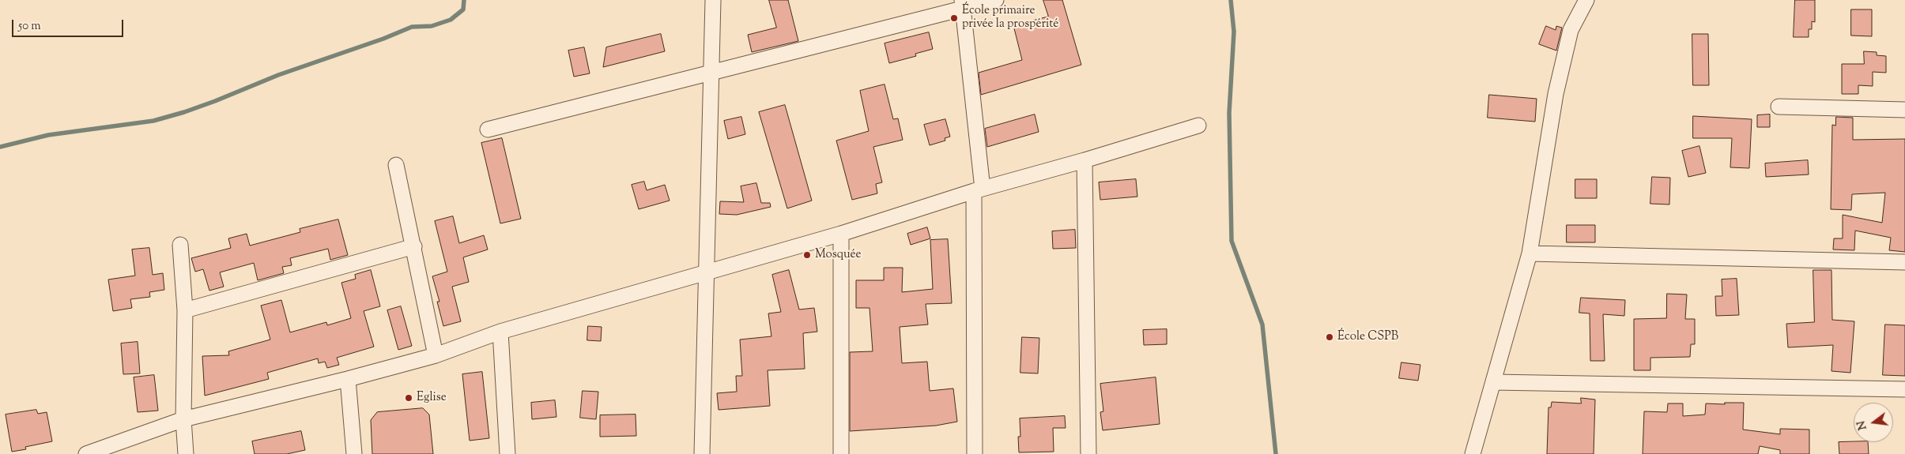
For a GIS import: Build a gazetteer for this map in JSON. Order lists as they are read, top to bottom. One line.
{"places":["École primaire privée la prospérité","Mosquée","École CSPB","Eglise"],"scale_bar":"50 m","north":"left"}
